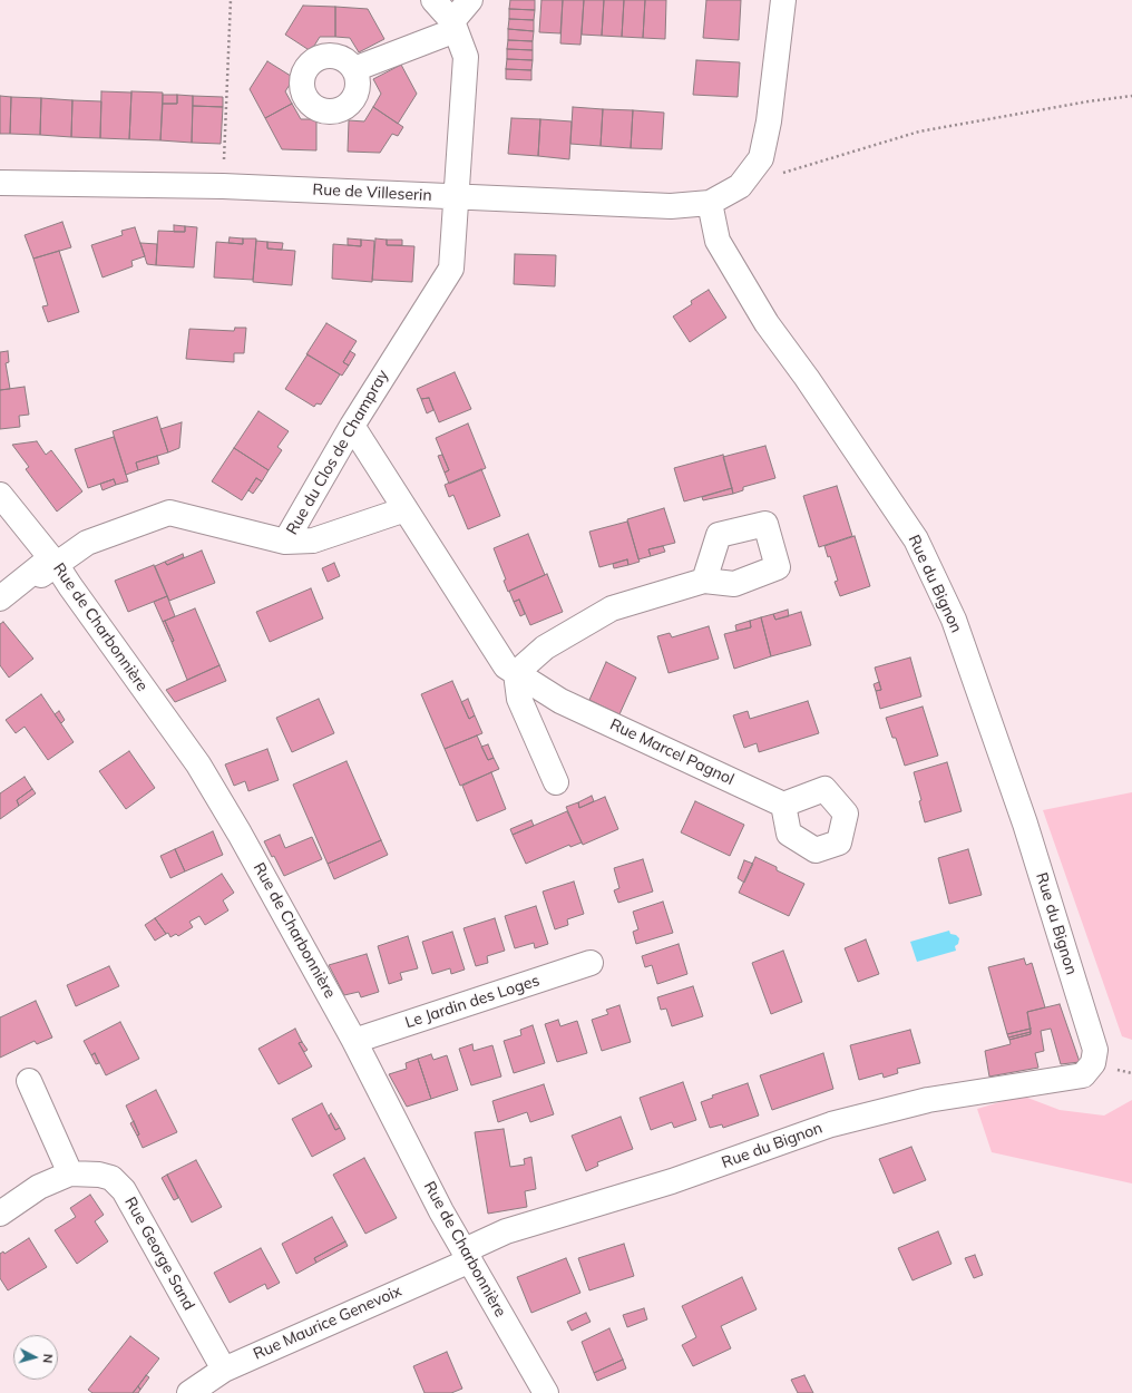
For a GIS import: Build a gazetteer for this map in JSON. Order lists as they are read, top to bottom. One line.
{"streets":{"street":["Rue de Villeserin","Rue du Clos de Champray","Rue du Bignon","Rue de Charbonnière","Rue Marcel Pagnol","Le Jardin des Loges","Rue George Sand","Rue Maurice Genevoix"]},"crossings":[["Rue de Villeserin","Rue du Clos de Champray"],["Rue de Villeserin","Rue du Bignon"],["Rue du Clos de Champray","Rue de Charbonnière"],["Rue du Clos de Champray","Rue Marcel Pagnol"],["Rue du Bignon","Rue de Charbonnière"],["Rue du Bignon","Rue Maurice Genevoix"],["Rue de Charbonnière","Le Jardin des Loges"],["Rue de Charbonnière","Rue Maurice Genevoix"],["Rue George Sand","Rue Maurice Genevoix"]],"north":"right"}
